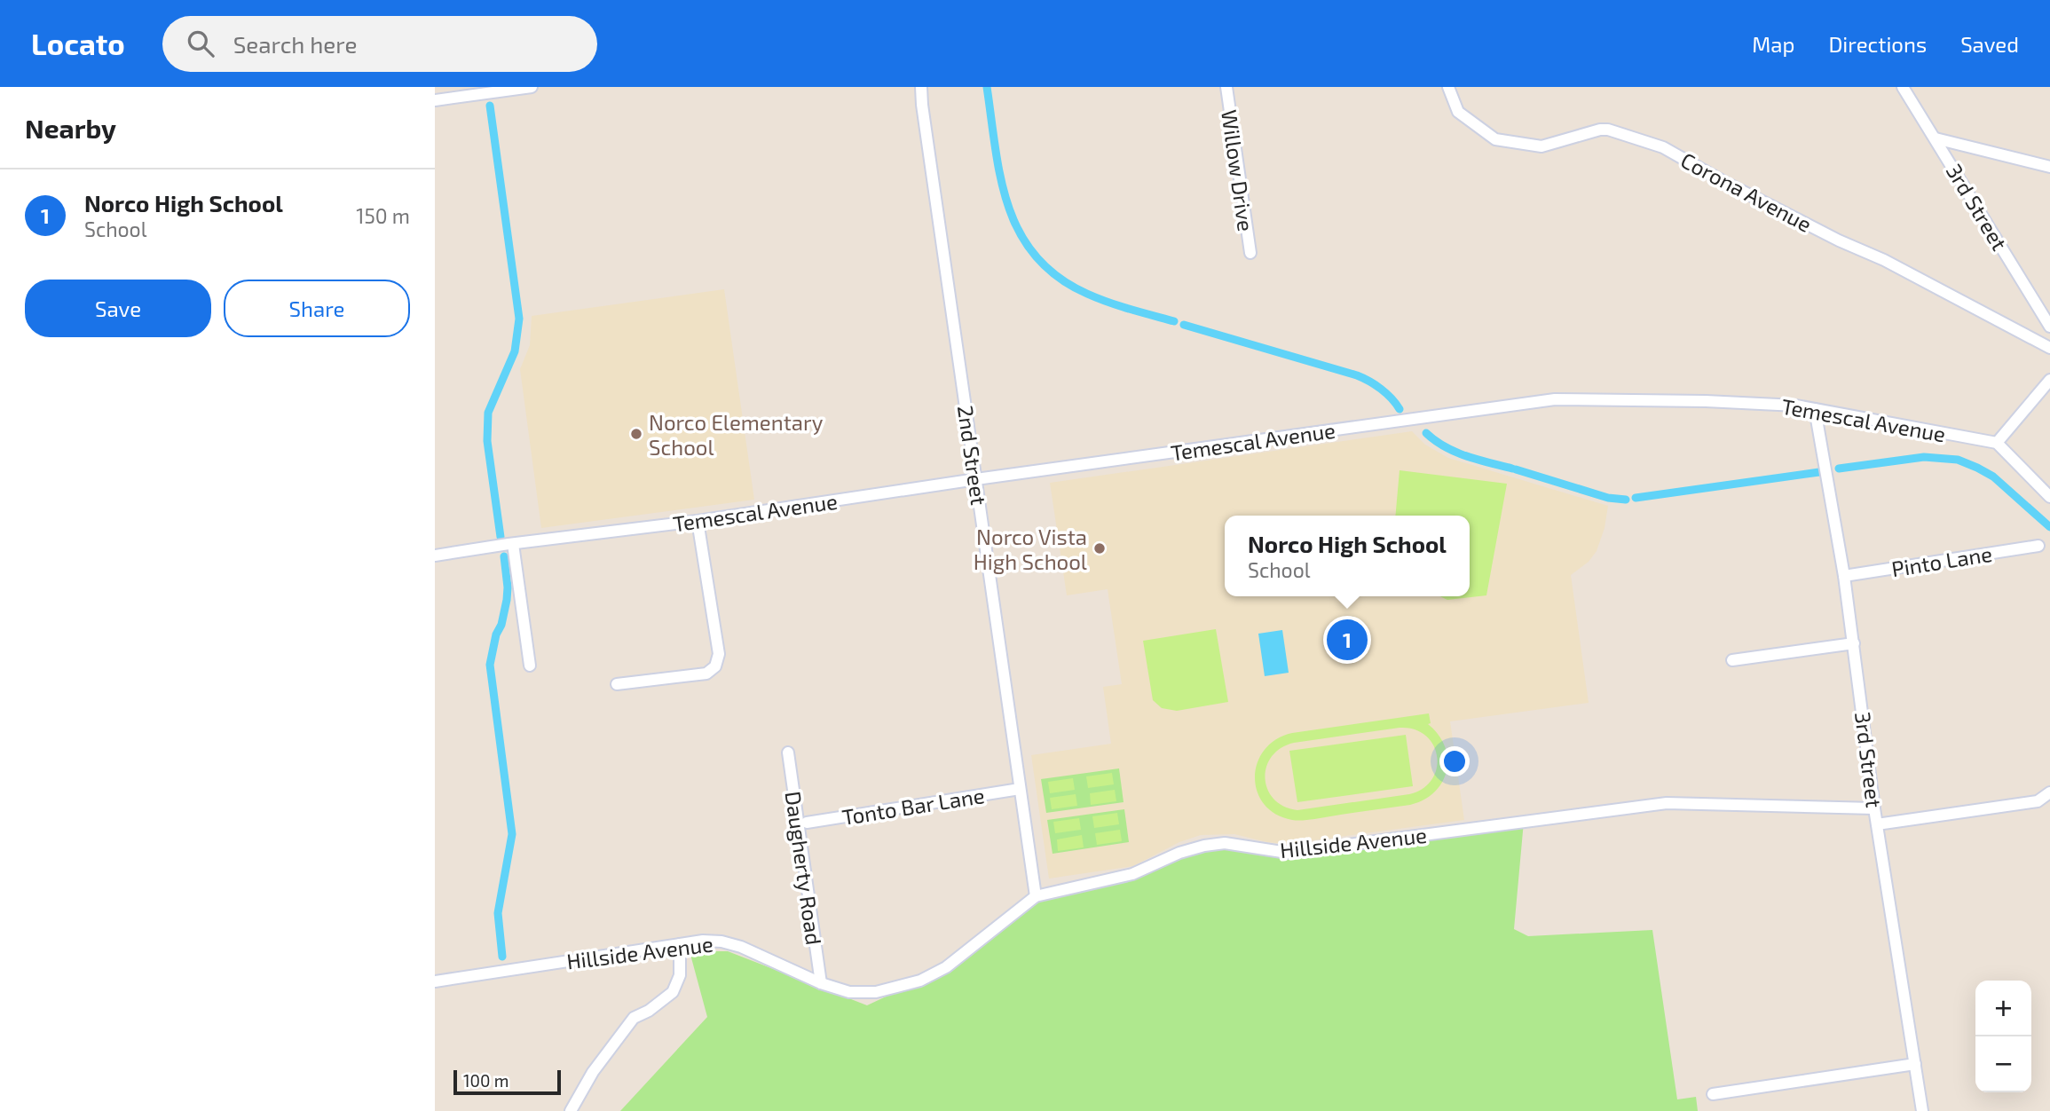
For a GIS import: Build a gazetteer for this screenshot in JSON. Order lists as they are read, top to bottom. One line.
{"streets":{"street":["Willow Drive","Corona Avenue","3rd Street","Temescal Avenue","2nd Street","Pinto Lane","Tonto Bar Lane","Hillside Avenue","Daugherty Road"]},"crossings":[["3rd Street","Temescal Avenue"],["3rd Street","Pinto Lane"],["3rd Street","Hillside Avenue"],["Temescal Avenue","2nd Street"],["2nd Street","Tonto Bar Lane"],["2nd Street","Hillside Avenue"],["Hillside Avenue","Daugherty Road"]],"places":["Norco Elementary School","Norco Vista High School"],"scale_bar":"100 m","page":{"header":"Locato","search":"Search here","nav":["Map","Directions","Saved"],"heading":"Nearby","list":[{"mark":"1","name":"Norco High School","note":"School","value":"150 m"}],"buttons":["Save","Share"],"popup":["Norco High School","School"],"pins":"1","map_buttons":["+","−"],"scale":"100 m"}}
